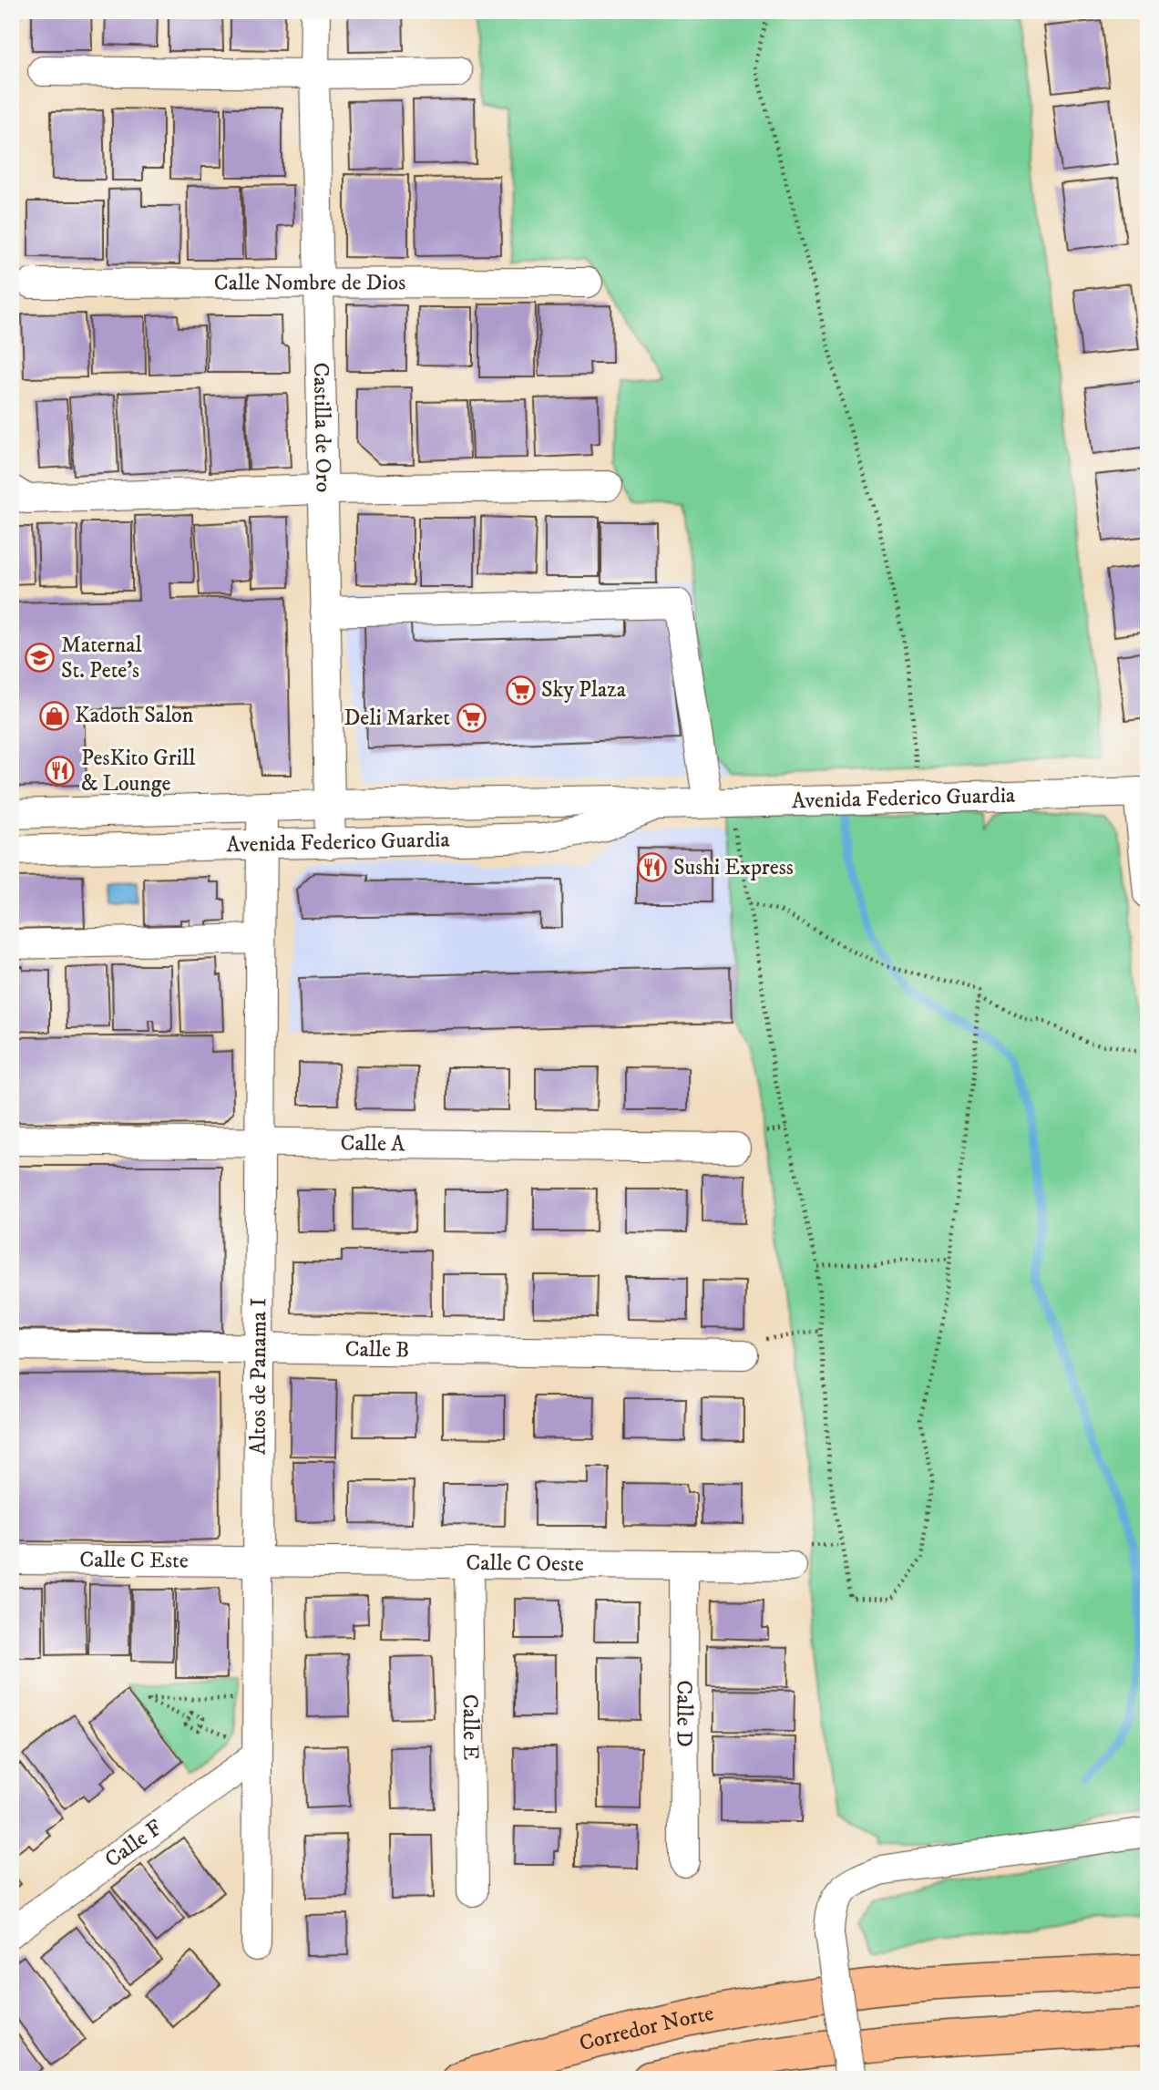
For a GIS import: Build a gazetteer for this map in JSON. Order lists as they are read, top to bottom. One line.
{"streets":{"highway":["Corredor Norte"],"street":["Calle Nombre de Dios","Castilla de Oro","Avenida Federico Guardia","Calle A","Calle B","Altos de Panama I","Calle C Este","Calle C Oeste","Calle D","Calle E","Calle F"]},"crossings":[["Calle Nombre de Dios","Castilla de Oro"],["Castilla de Oro","Avenida Federico Guardia"],["Avenida Federico Guardia","Altos de Panama I"],["Calle A","Altos de Panama I"],["Calle B","Altos de Panama I"],["Altos de Panama I","Calle C Este"],["Altos de Panama I","Calle C Oeste"],["Altos de Panama I","Calle F"],["Calle C Este","Calle C Oeste"],["Calle C Oeste","Calle D"],["Calle C Oeste","Calle E"]],"places":{"school or university":["Maternal St. Pete's"],"supermarket":["Sky Plaza","Deli Market"],"shop":["Kadoth Salon"],"restaurant":["PesKito Grill & Lounge","Sushi Express"]}}
